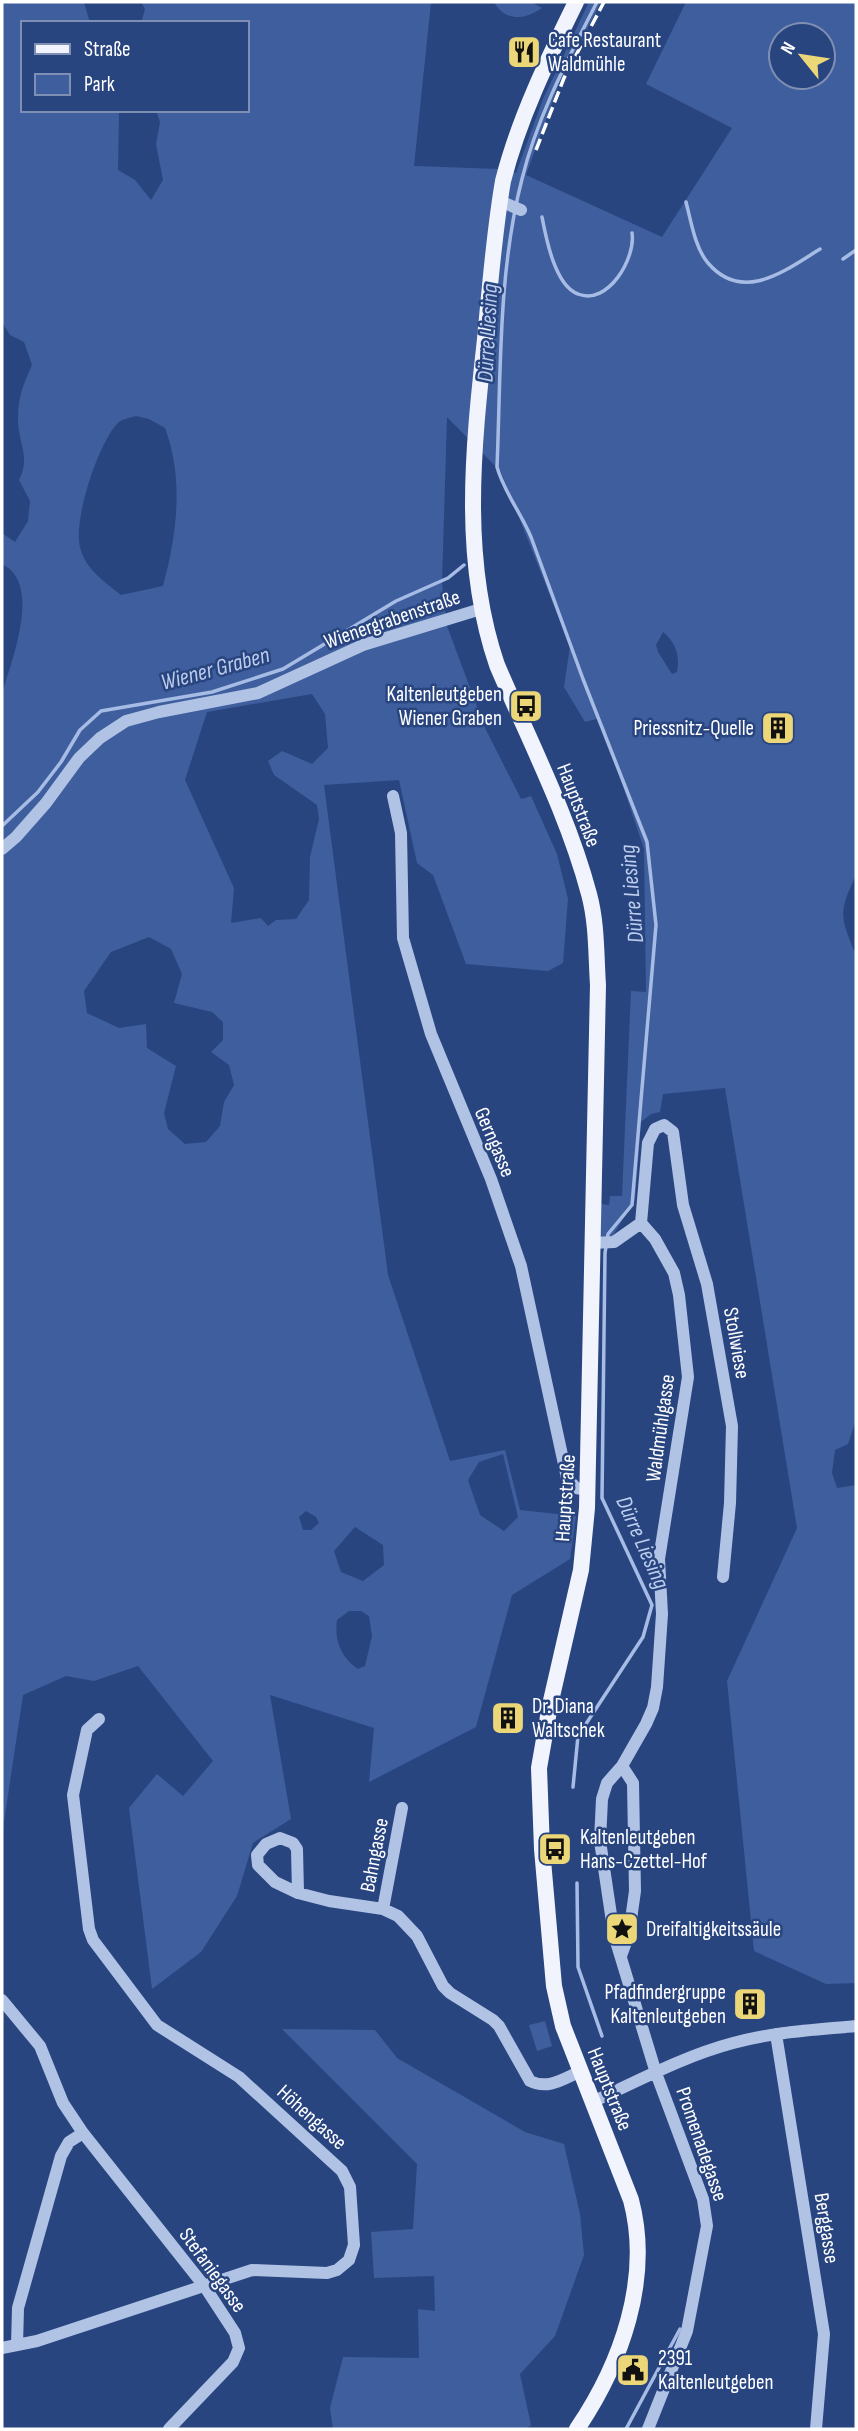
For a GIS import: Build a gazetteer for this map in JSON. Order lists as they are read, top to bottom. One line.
{"streets":{"main road":["Hauptstraße"],"street":["Wienergrabenstraße","Gerngasse","Stollwiese","Waldmühlgasse","Bahngasse","Höhengasse","Promenadegasse","Berggasse","Stefaniegasse"]},"crossings":[["Wienergrabenstraße","Hauptstraße"],["Hauptstraße","Gerngasse"],["Hauptstraße","Bahngasse"],["Stollwiese","Waldmühlgasse"],["Waldmühlgasse","Promenadegasse"],["Höhengasse","Stefaniegasse"]],"water":["Dürre Liesing","Wiener Graben"],"places":{"restaurant":["Cafe Restaurant Waldmühle"],"bus stop":["Kaltenleutgeben Wiener Graben","Kaltenleutgeben Hans-Czettel-Hof"],"building":["Priessnitz-Quelle","Dr. Diana Waltschek","Pfadfindergruppe Kaltenleutgeben"],"place":["Dreifaltigkeitssäule"],"public building":["2391 Kaltenleutgeben"]},"legend":["Straße","Park"],"north":"top left"}
